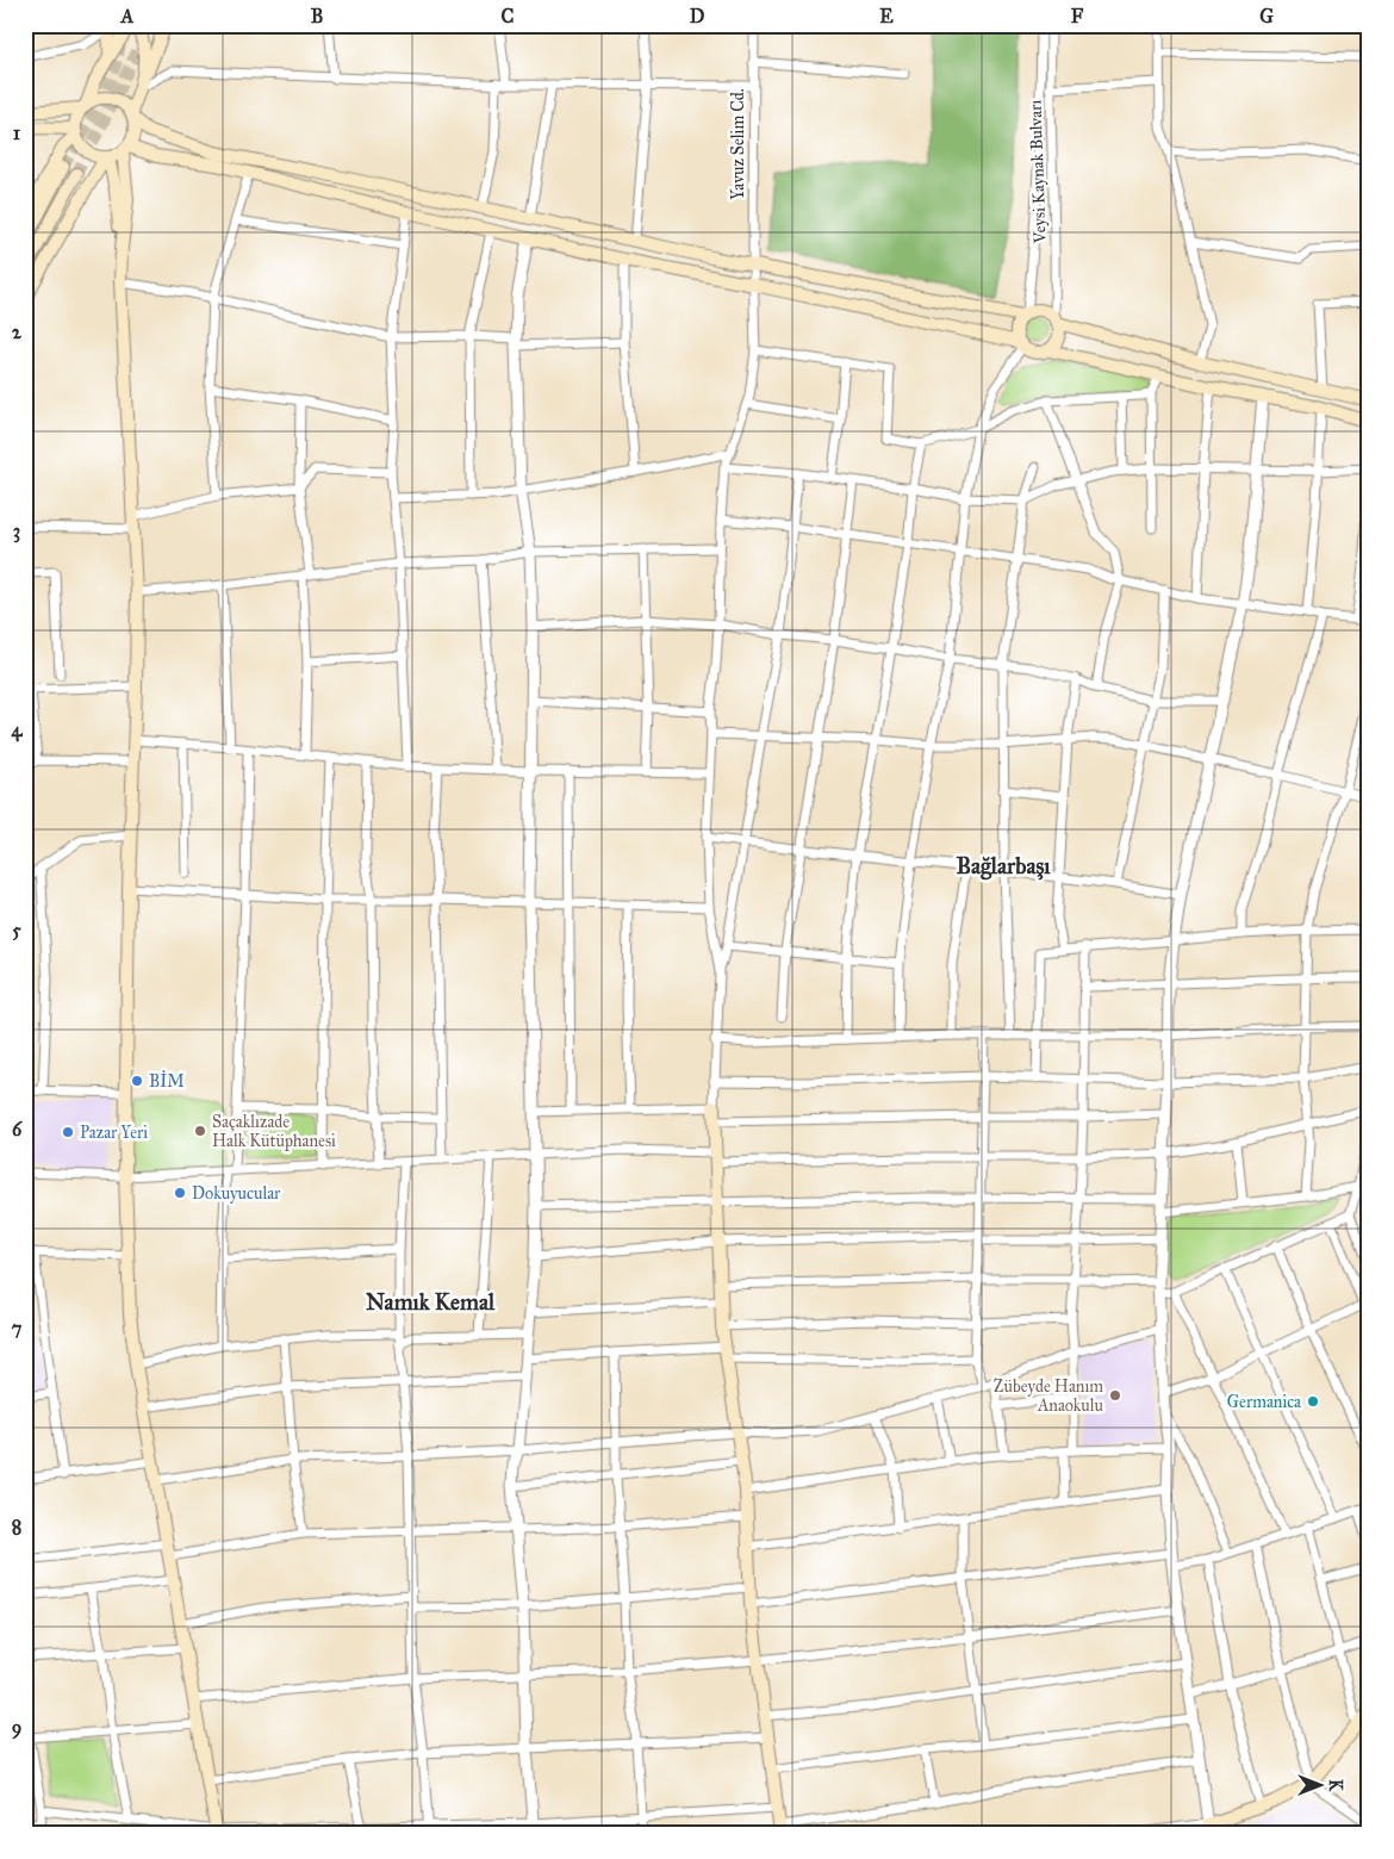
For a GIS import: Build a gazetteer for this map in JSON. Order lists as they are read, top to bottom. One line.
{"streets":{"street":["Yavuz Selim Cd.","Veysi Kaynak Bulvarı"]},"districts":["Bağlarbaşı","Namık Kemal"],"places":["BİM","Saçaklızade Halk Kütüphanesi","Pazar Yeri","Dokuyucular","Zübeyde Hanım Anaokulu","Germanica"],"north":"right","grid":{"columns":["A","B","C","D","E","F","G"],"rows":["1","2","3","4","5","6","7","8","9"]}}
